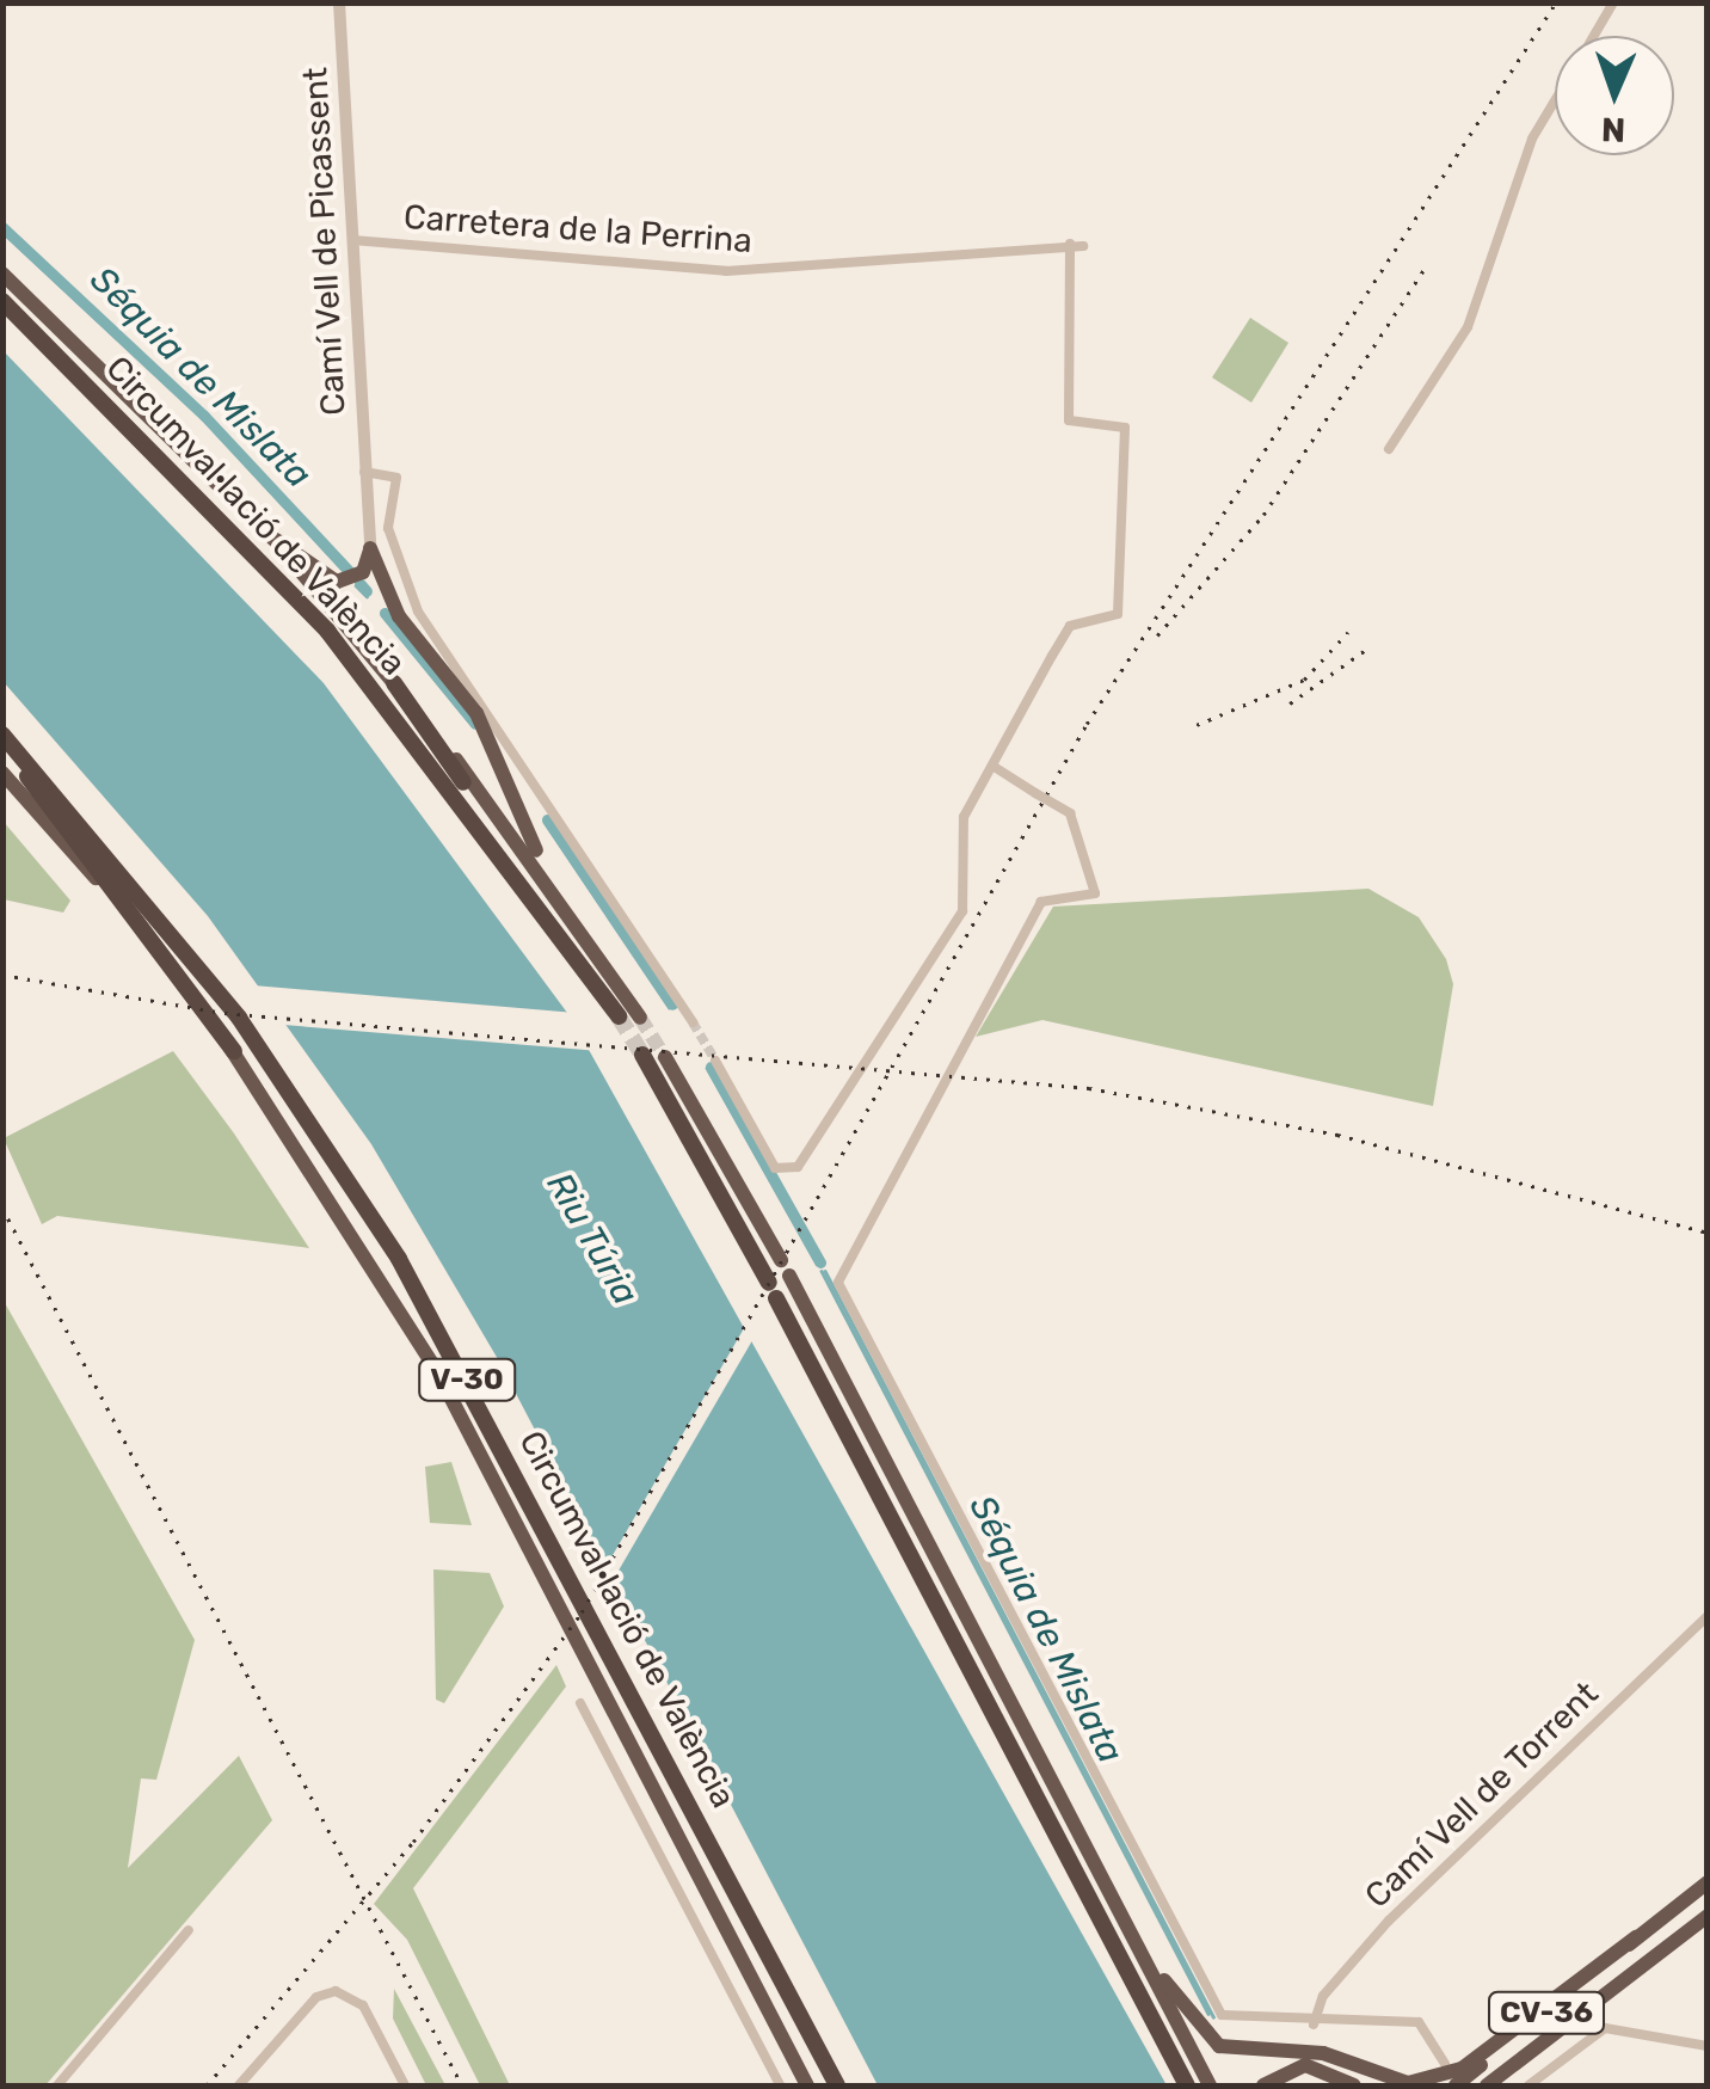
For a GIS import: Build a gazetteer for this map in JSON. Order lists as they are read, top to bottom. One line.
{"streets":{"highway":["Circumval·lació de València","V-30","CV-36"],"street":["Carretera de la Perrina","Camí Vell de Picassent","Camí Vell de Torrent"]},"crossings":[["Carretera de la Perrina","Camí Vell de Picassent"]],"water":["Séquia de Mislata","Riu Túria"],"north":"bottom"}
